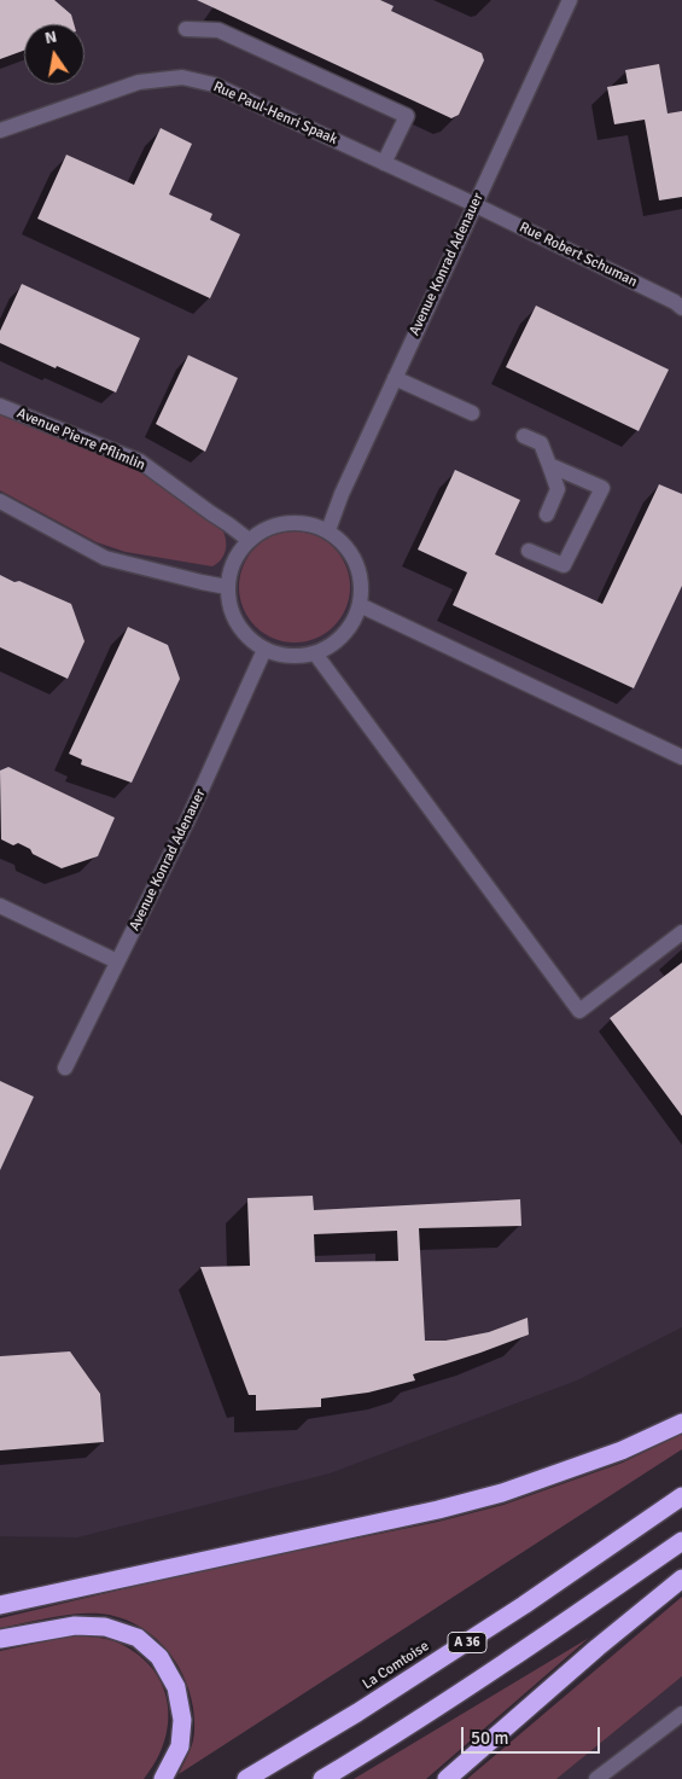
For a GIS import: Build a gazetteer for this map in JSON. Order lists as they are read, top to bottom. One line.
{"streets":{"highway":["A 36","La Comtoise"],"street":["Rue Paul-Henri Spaak","Rue Robert Schuman","Avenue Konrad Adenauer","Avenue Pierre Pflimlin"]},"crossings":[["Rue Paul-Henri Spaak","Rue Robert Schuman"],["Rue Paul-Henri Spaak","Avenue Konrad Adenauer"],["Rue Robert Schuman","Avenue Konrad Adenauer"],["Avenue Konrad Adenauer","Avenue Pierre Pflimlin"]],"scale_bar":"50 m","north":"top"}
